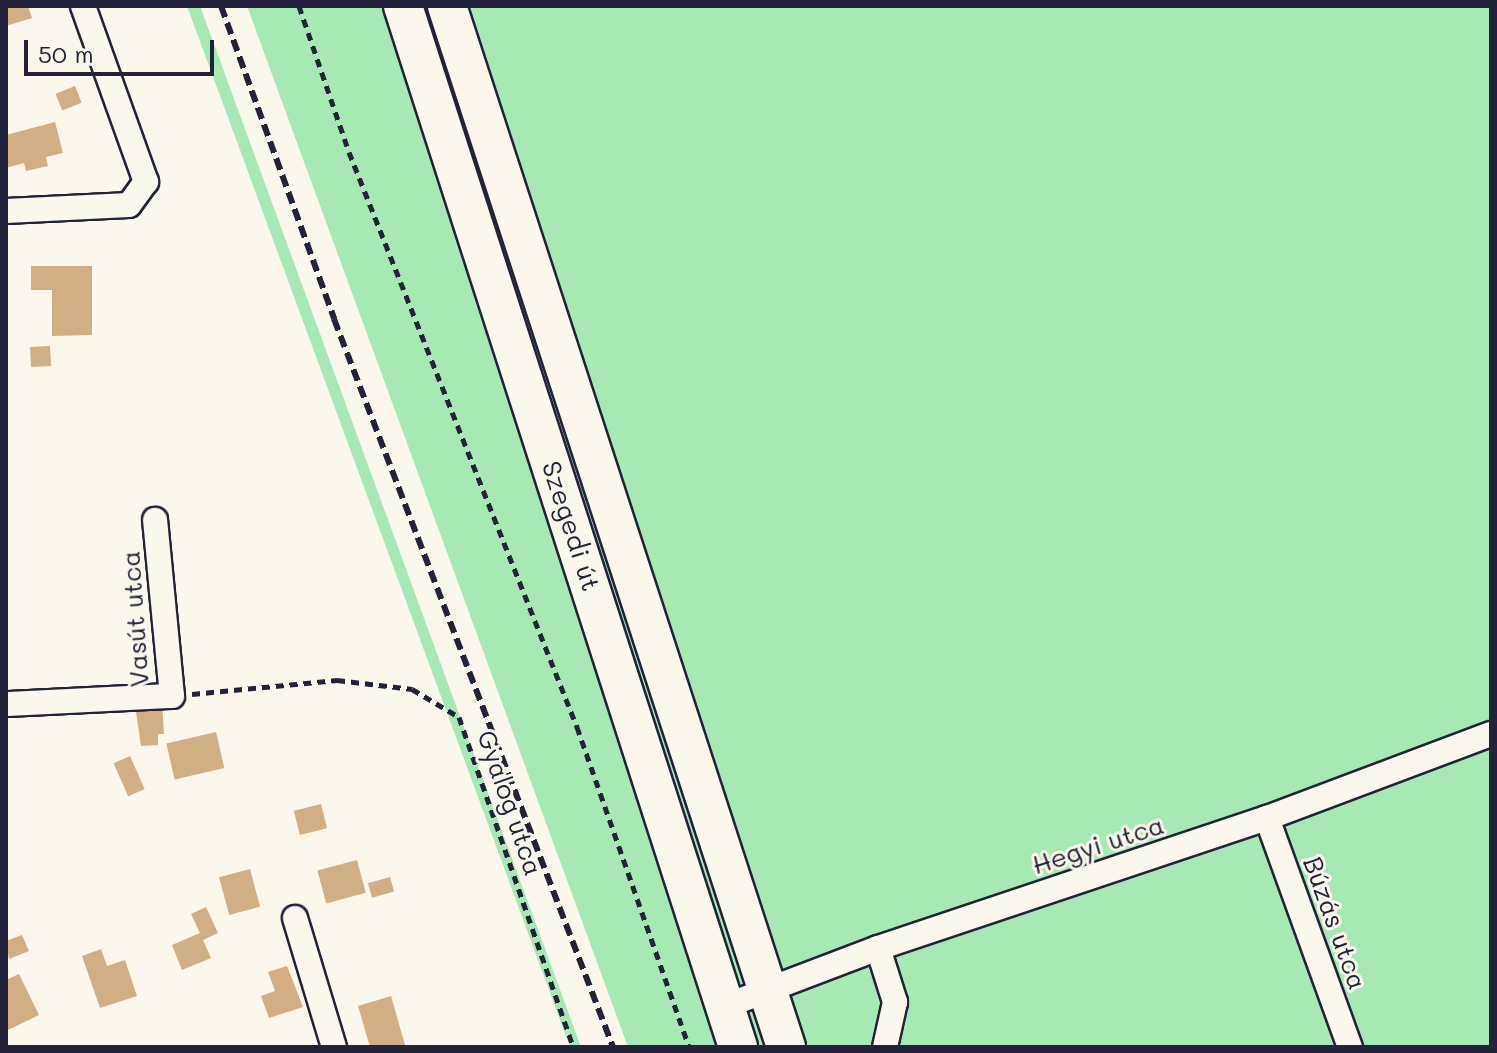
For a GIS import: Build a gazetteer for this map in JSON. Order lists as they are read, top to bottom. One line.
{"streets":{"main road":["Szegedi út"],"street":["Vasút utca","Hegyi utca","Búzás utca"],"path":["Gyalog utca"]},"crossings":[["Szegedi út","Hegyi utca"],["Vasút utca","Gyalog utca"],["Hegyi utca","Búzás utca"]],"scale_bar":"50 m"}
